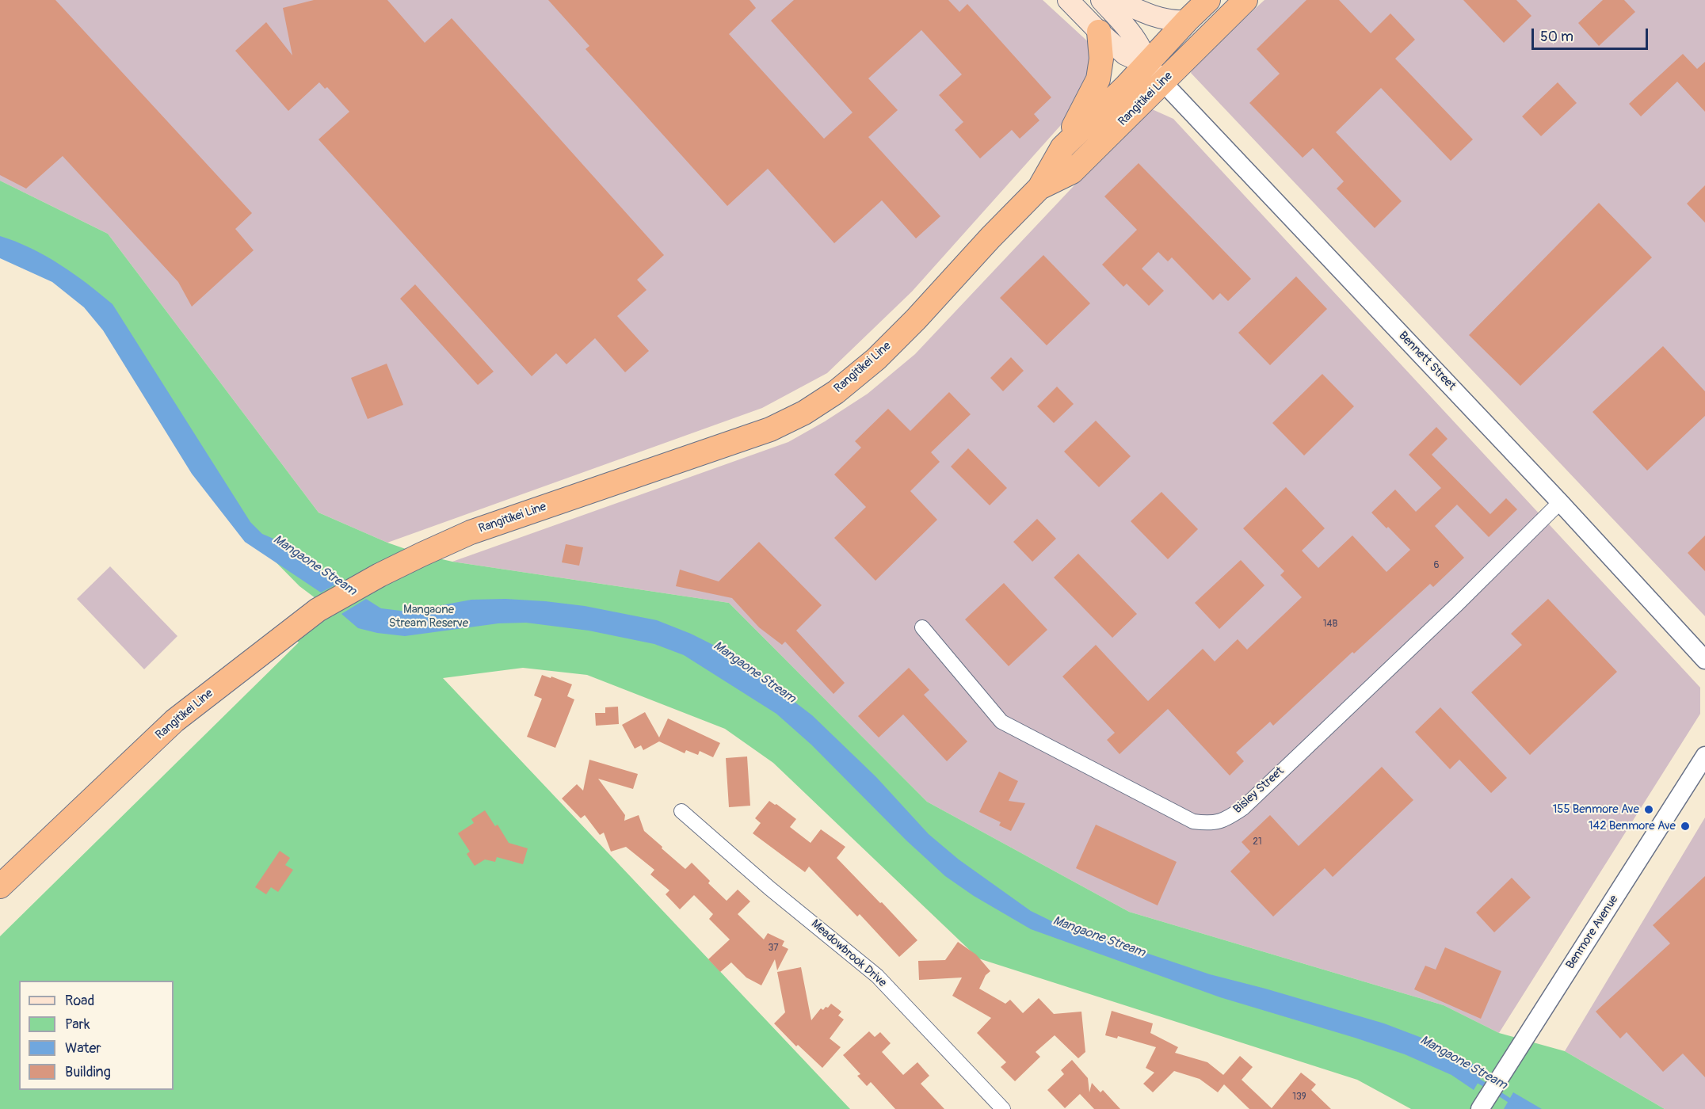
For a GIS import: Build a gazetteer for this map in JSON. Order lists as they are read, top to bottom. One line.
{"streets":{"highway":["Rangitikei Line"],"main road":["Bennett Street"],"street":["Bisley Street","Benmore Avenue","Meadowbrook Drive"]},"crossings":[["Rangitikei Line","Bennett Street"],["Bennett Street","Bisley Street"]],"water":["Mangaone Stream"],"parks":["Mangaone Stream Reserve"],"places":["155 Benmore Ave","142 Benmore Ave"],"house_numbers":["6","14B","21","37","139"],"legend":["Road","Park","Water","Building"],"scale_bar":"50 m"}
